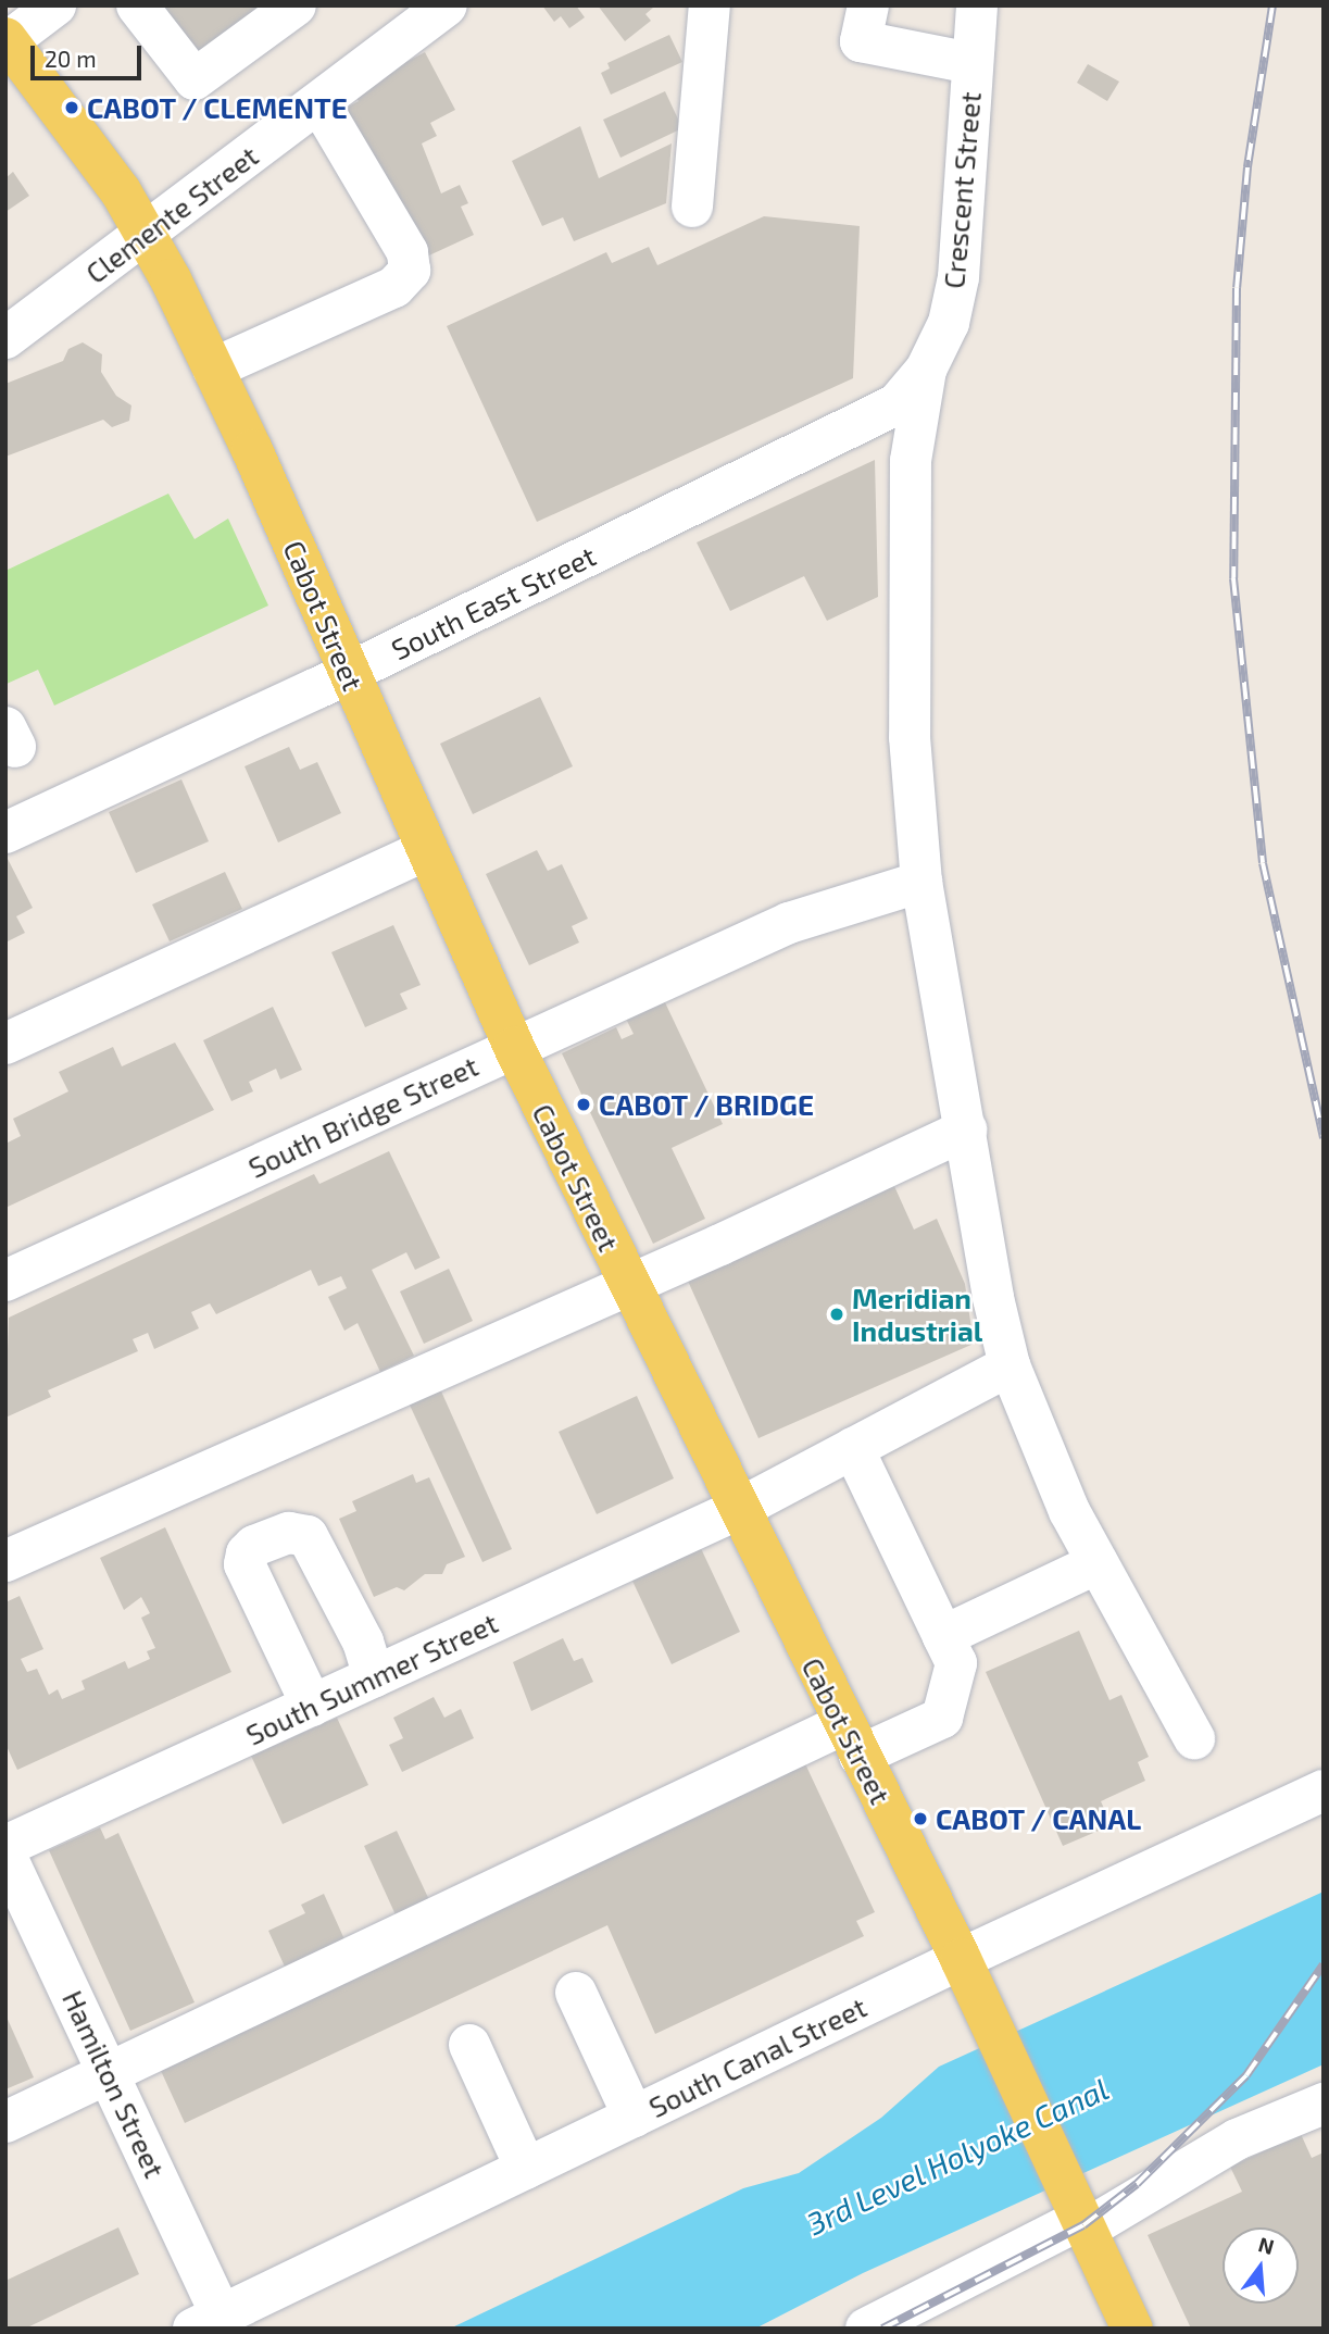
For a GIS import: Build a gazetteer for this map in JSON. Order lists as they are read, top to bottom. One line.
{"streets":{"main road":["Cabot Street"],"street":["Crescent Street","Clemente Street","South East Street","South Bridge Street","South Summer Street","South Canal Street","Hamilton Street"]},"crossings":[["Crescent Street","South East Street"],["Clemente Street","Cabot Street"],["South East Street","Cabot Street"],["Cabot Street","South Bridge Street"],["Cabot Street","South Summer Street"],["Cabot Street","South Canal Street"],["South Canal Street","Hamilton Street"]],"water":["3rd Level Holyoke Canal"],"places":["CABOT / CLEMENTE","CABOT / BRIDGE","Meridian Industrial","CABOT / CANAL"],"scale_bar":"20 m","north":"top"}
